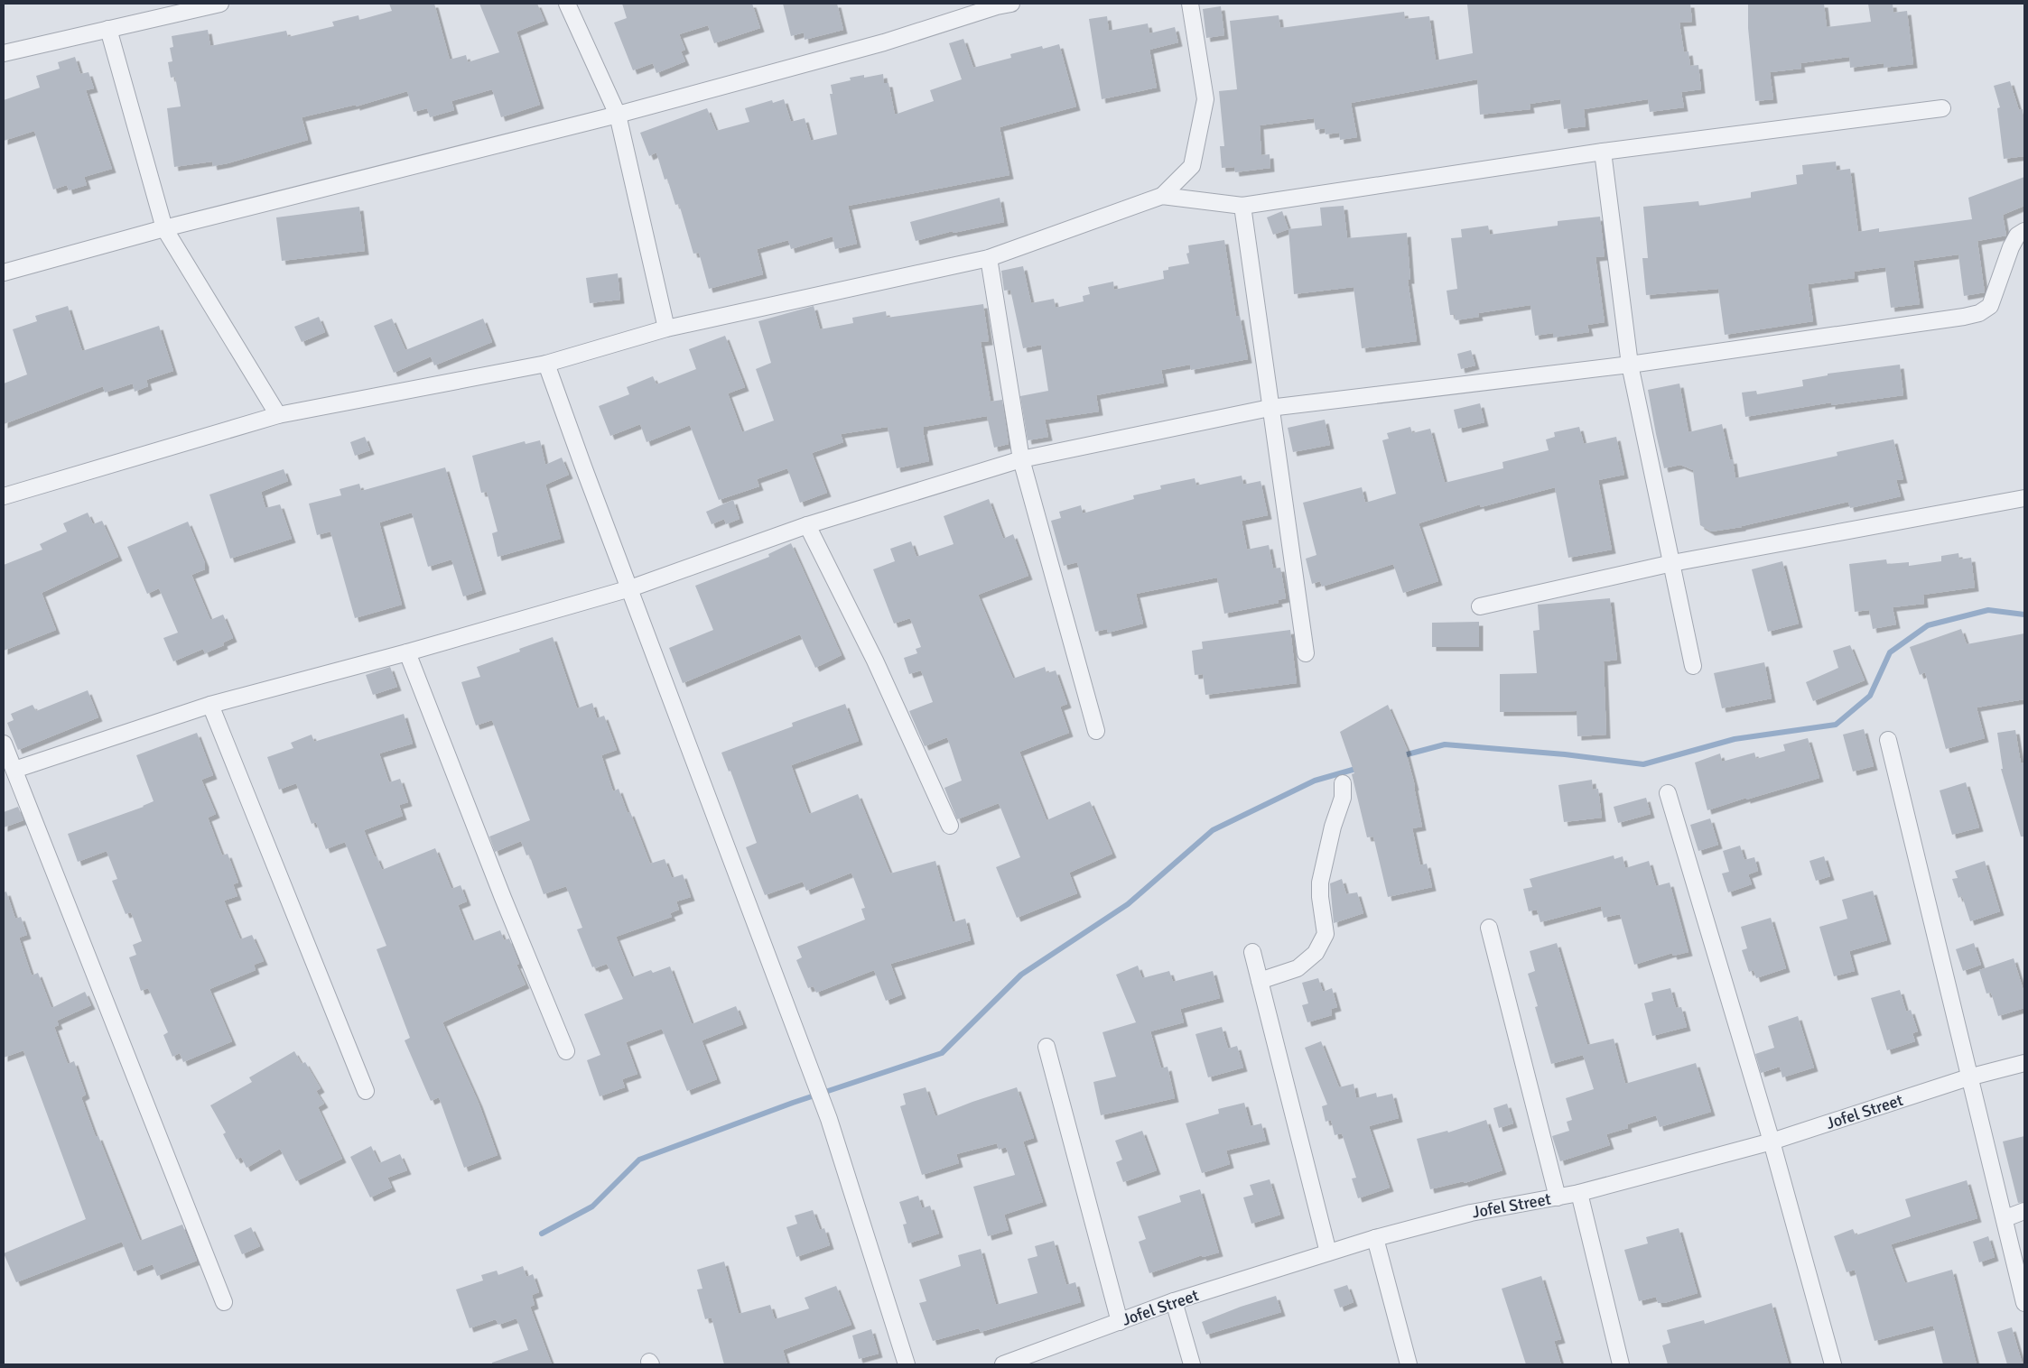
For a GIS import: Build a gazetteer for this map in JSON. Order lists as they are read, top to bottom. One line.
{"streets":{"street":["Jofel Street"]}}
